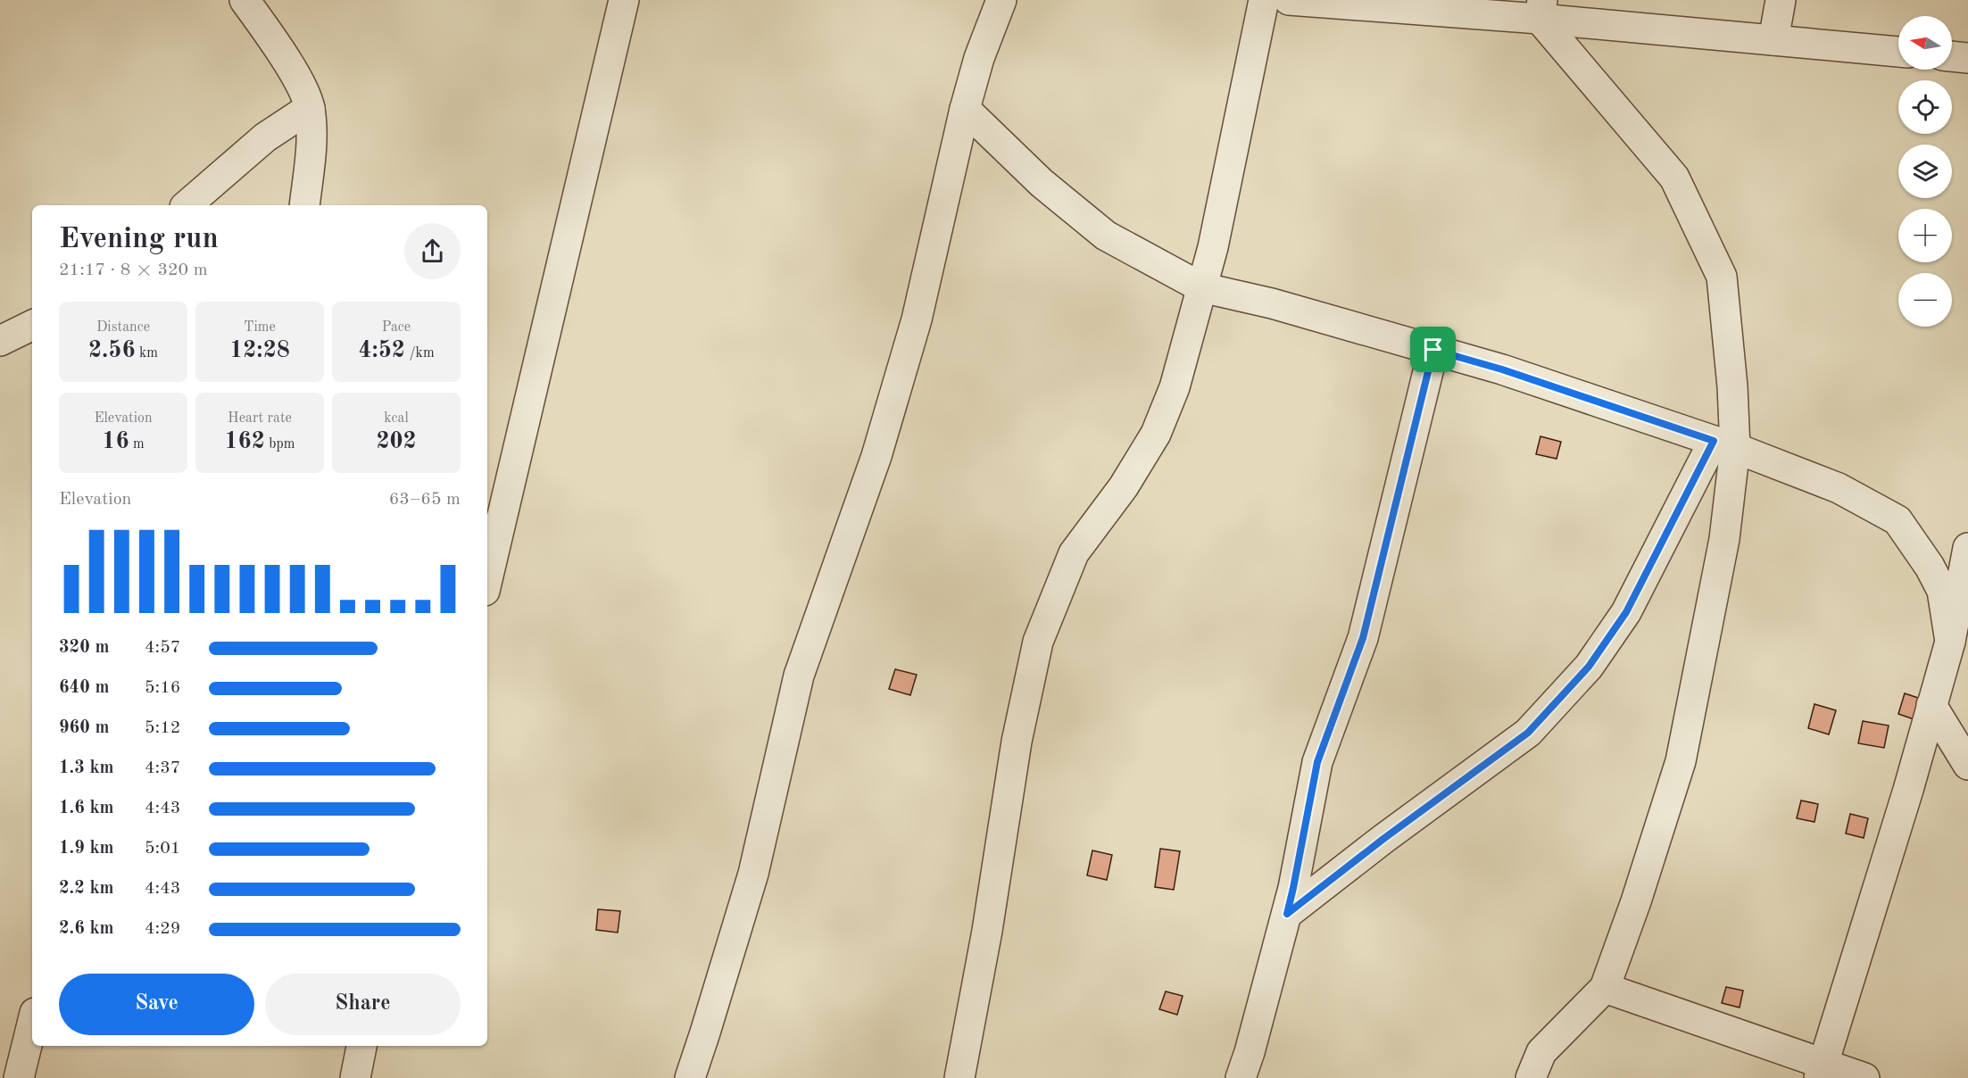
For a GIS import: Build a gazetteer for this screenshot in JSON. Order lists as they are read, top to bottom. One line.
{"north":"left","page":{"map_buttons":["+","−"],"heading":["Evening run","21:17 · 8 × 320 m"],"stats":[["Distance","2.56 km"],["Time","12:28"],["Pace","4:52 /km"],["Elevation","16 m"],["Heart rate","162 bpm"],["kcal","202"]],"chart":["Elevation","63–65 m"],"list":[{"name":"320 m","note":"4:57"},{"name":"640 m","note":"5:16"},{"name":"960 m","note":"5:12"},{"name":"1.3 km","note":"4:37"},{"name":"1.6 km","note":"4:43"},{"name":"1.9 km","note":"5:01"},{"name":"2.2 km","note":"4:43"},{"name":"2.6 km","note":"4:29"}],"buttons":["Save","Share"]}}
